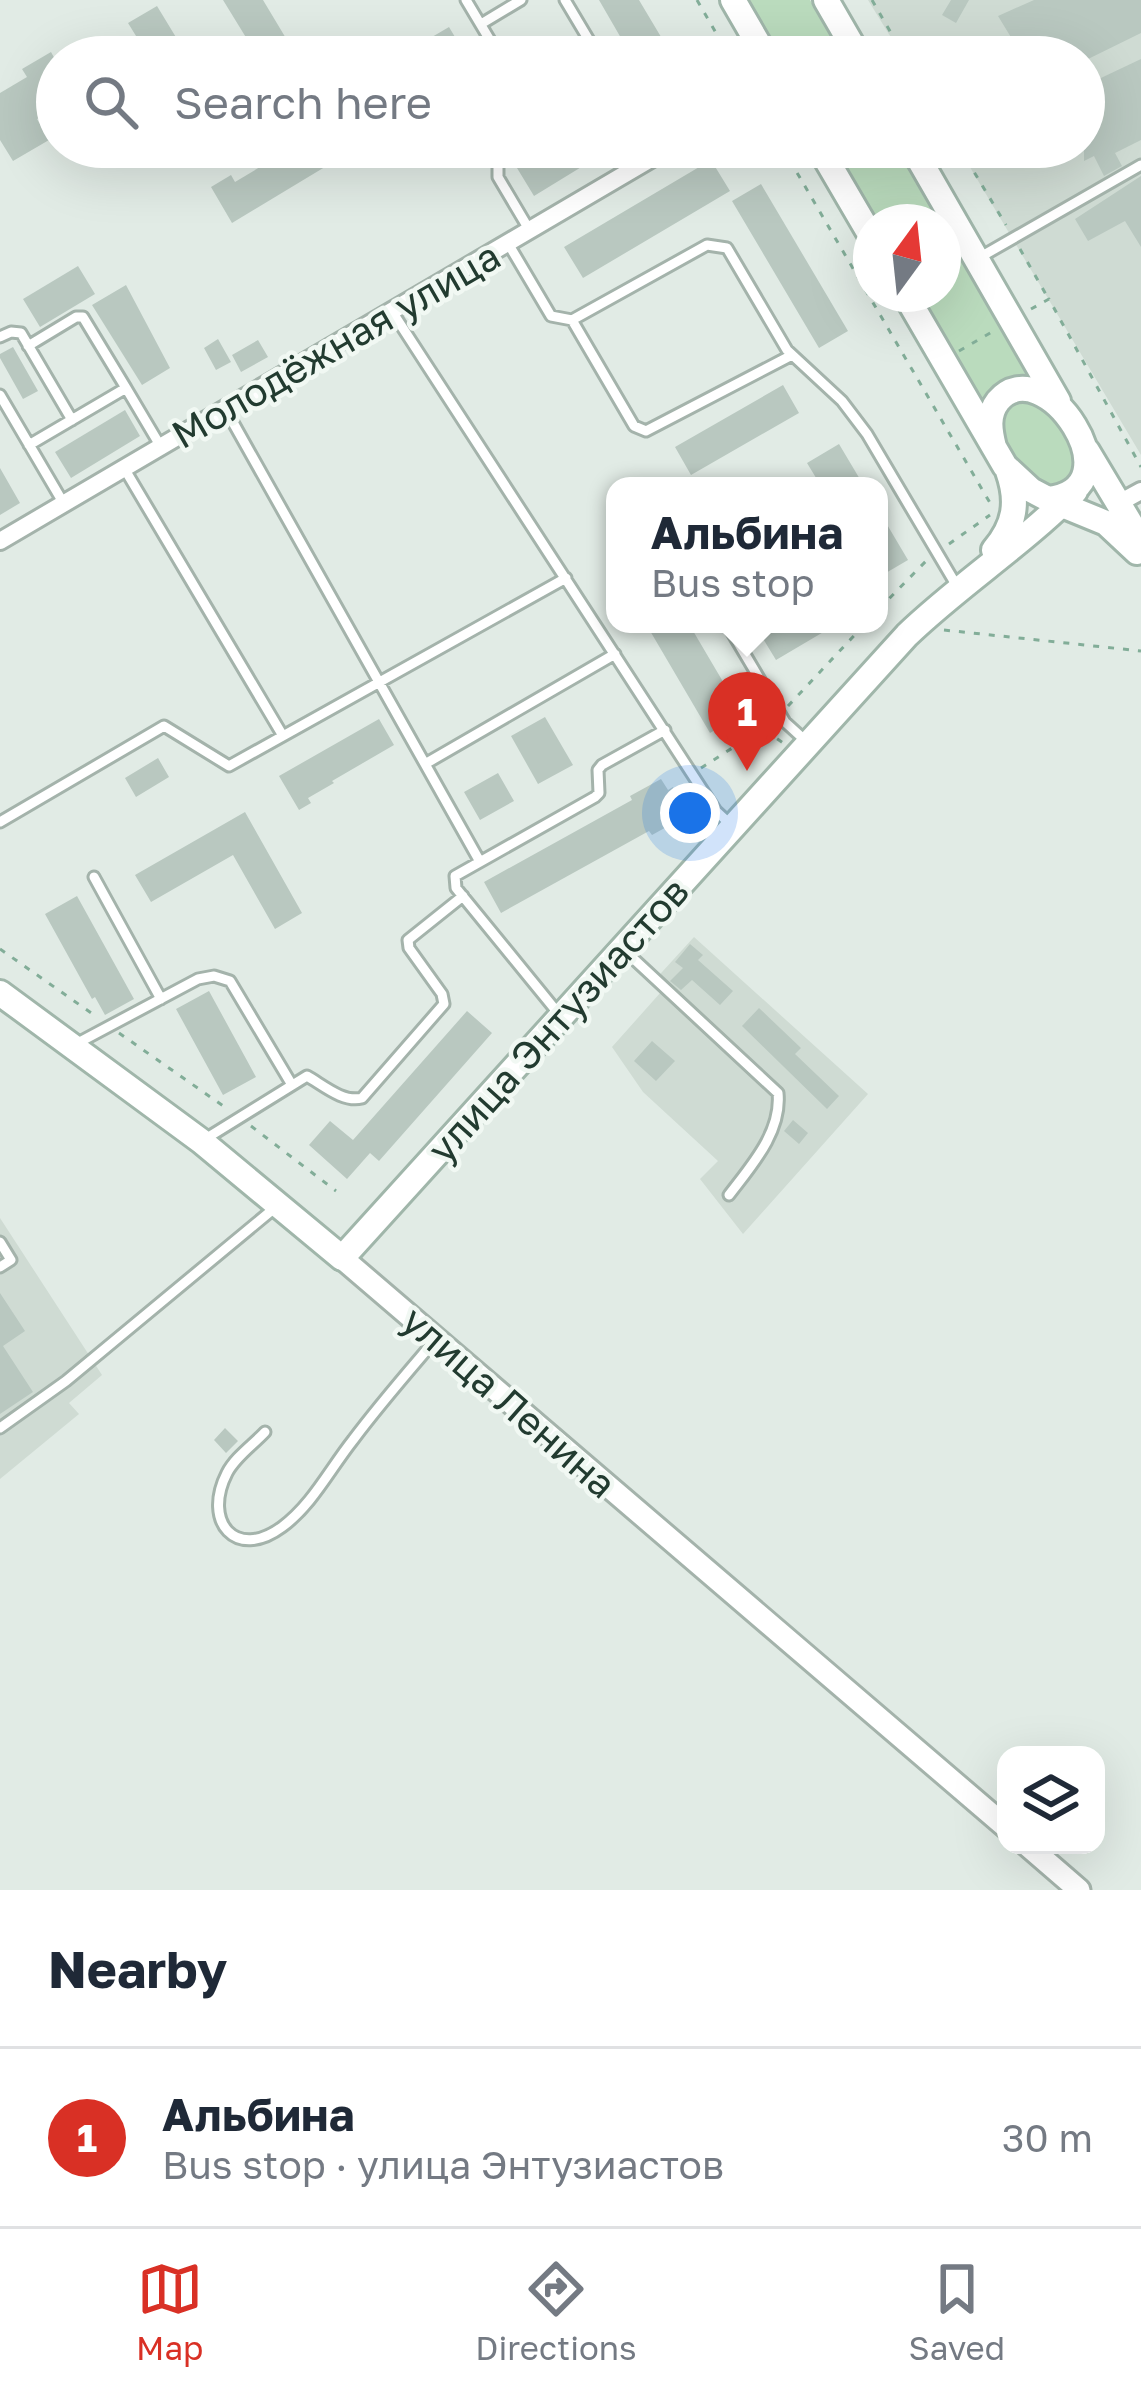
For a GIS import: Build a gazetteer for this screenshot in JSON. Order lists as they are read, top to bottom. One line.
{"streets":{"main road":["улица Энтузиастов","улица Ленина"],"street":["Молодёжная улица"]},"crossings":[["улица Энтузиастов","улица Ленина"]],"north":"top","page":{"search":"Search here","popup":["Альбина","Bus stop"],"pins":"1","heading":"Nearby","list":[{"mark":"1","name":"Альбина","note":"Bus stop · улица Энтузиастов","value":"30 m"}],"nav":["Map","Directions","Saved"]}}
